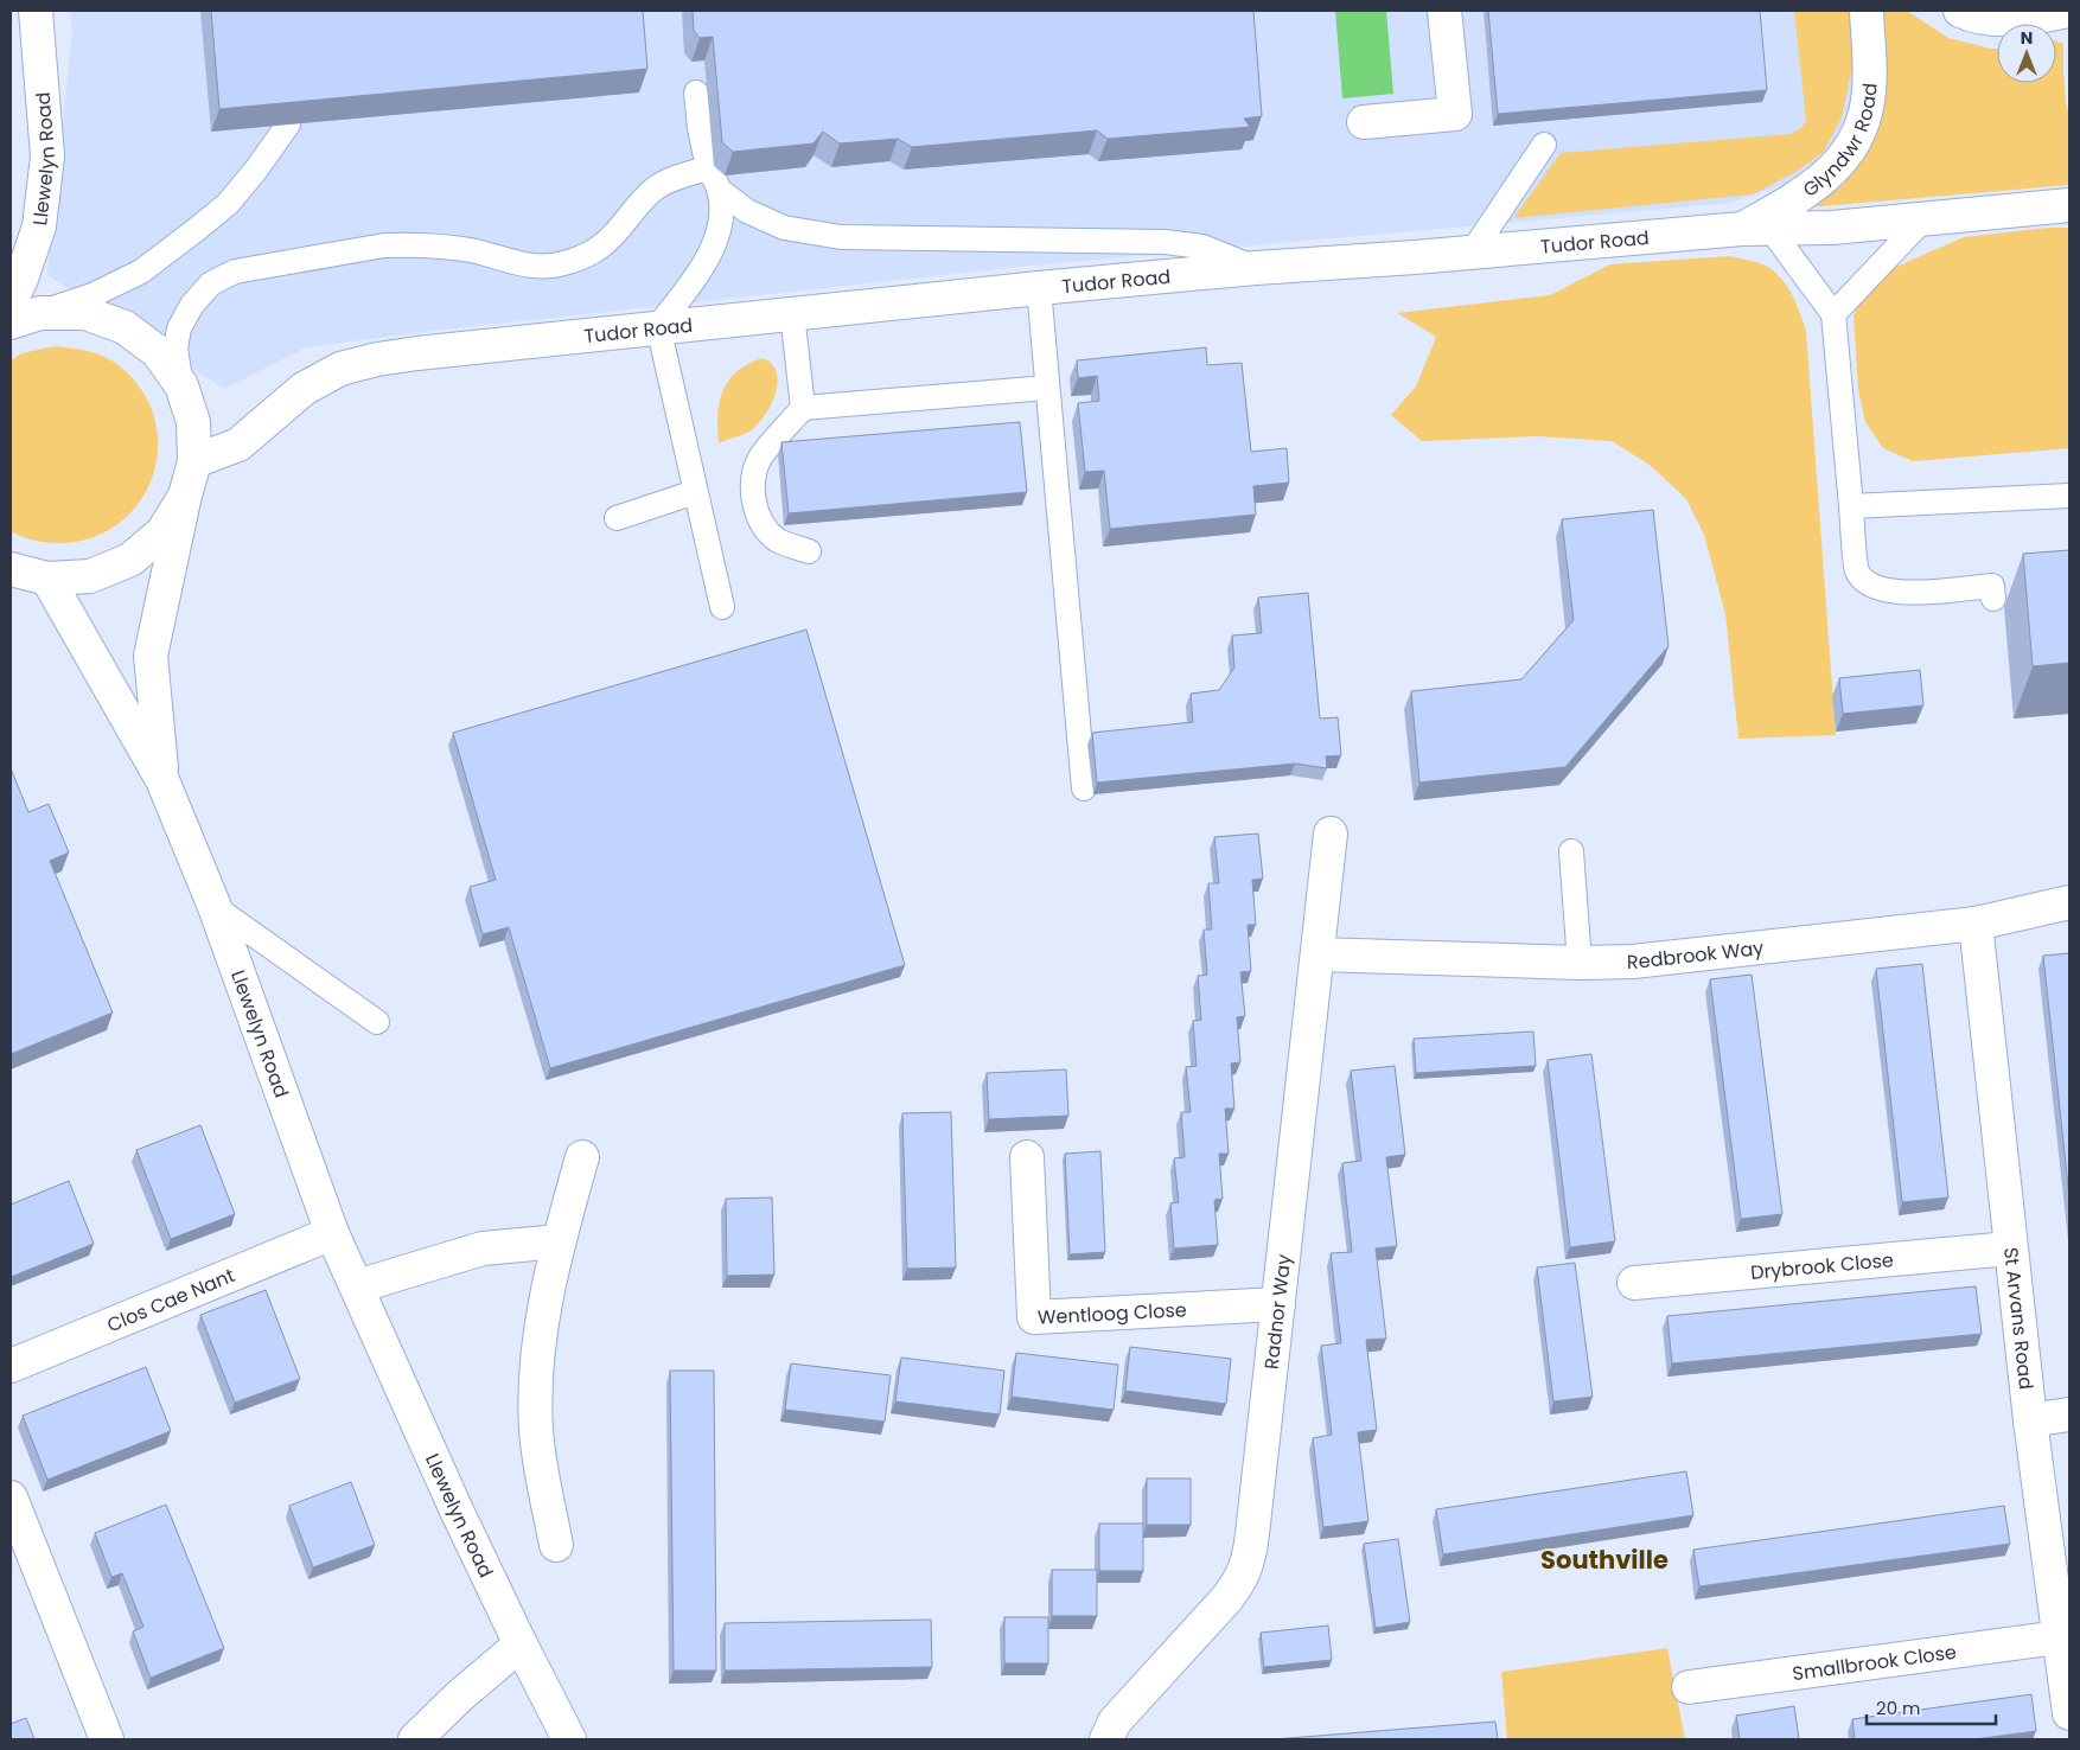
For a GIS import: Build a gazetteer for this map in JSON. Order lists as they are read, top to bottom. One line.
{"streets":{"street":["Glyndwr Road","Llewelyn Road","Tudor Road","Redbrook Way","Drybrook Close","Clos Cae Nant","Wentloog Close","Radnor Way","St Arvans Road","Smallbrook Close"]},"crossings":[["Glyndwr Road","Tudor Road"],["Llewelyn Road","Clos Cae Nant"],["Redbrook Way","Radnor Way"],["Redbrook Way","St Arvans Road"],["Drybrook Close","St Arvans Road"],["Wentloog Close","Radnor Way"],["St Arvans Road","Smallbrook Close"]],"districts":["Southville"],"scale_bar":"20 m","north":"top"}
